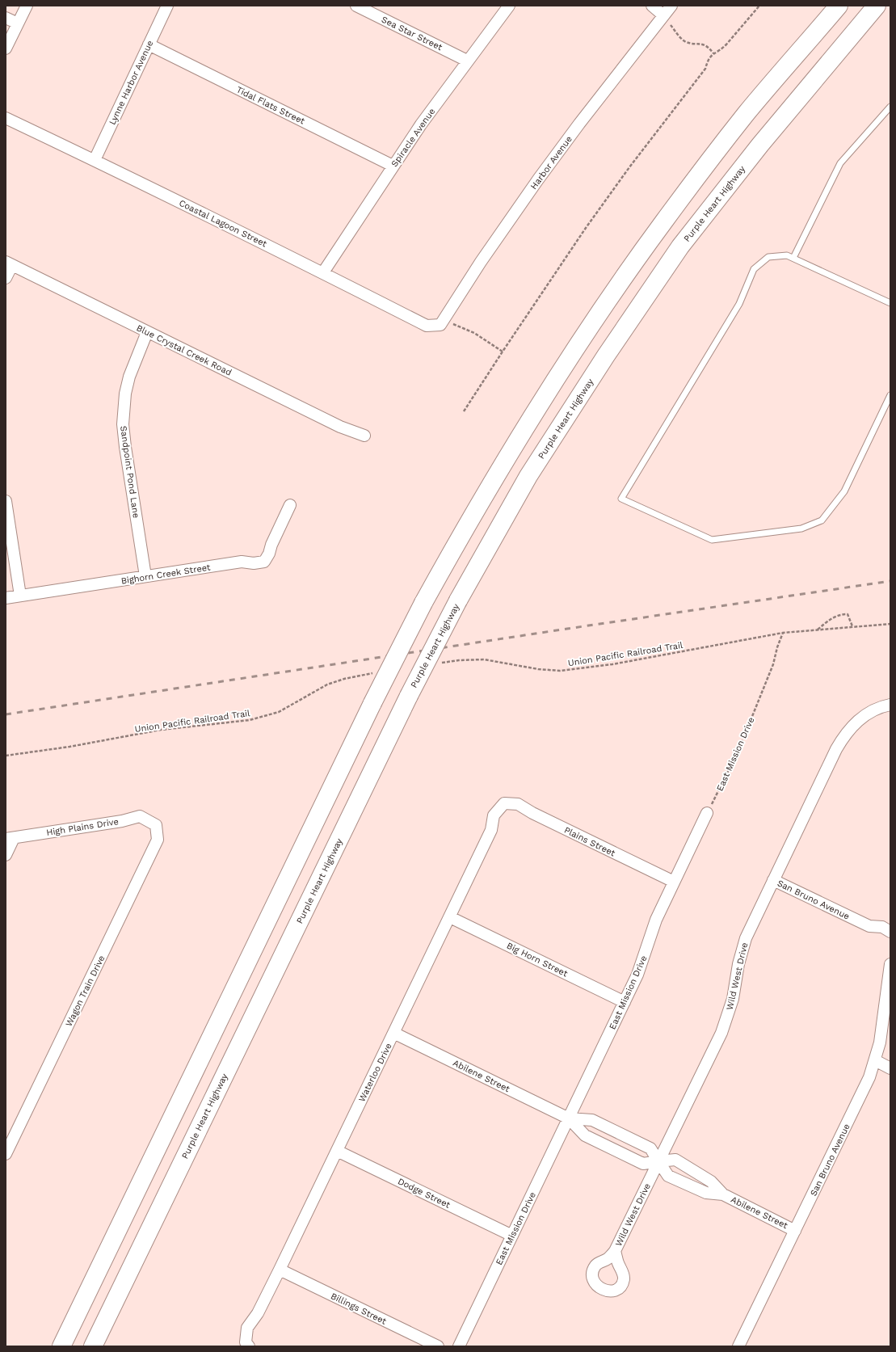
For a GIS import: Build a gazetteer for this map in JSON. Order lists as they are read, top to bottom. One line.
{"streets":{"highway":["Purple Heart Highway"],"street":["Sea Star Street","Lynne Harbor Avenue","Tidal Flats Street","Spiracle Avenue","Harbor Avenue","Coastal Lagoon Street","Blue Crystal Creek Road","Sandpoint Pond Lane","Bighorn Creek Street","East Mission Drive","High Plains Drive","Plains Street","San Bruno Avenue","Big Horn Street","Wild West Drive","Wagon Train Drive","Waterloo Drive","Abilene Street","Dodge Street","Billings Street"],"path":["Union Pacific Railroad Trail"]},"crossings":[["Sea Star Street","Spiracle Avenue"],["Lynne Harbor Avenue","Tidal Flats Street"],["Lynne Harbor Avenue","Coastal Lagoon Street"],["Tidal Flats Street","Spiracle Avenue"],["Spiracle Avenue","Coastal Lagoon Street"],["Harbor Avenue","Coastal Lagoon Street"],["Blue Crystal Creek Road","Sandpoint Pond Lane"],["Sandpoint Pond Lane","Bighorn Creek Street"],["Union Pacific Railroad Trail","East Mission Drive"],["East Mission Drive","Plains Street"],["East Mission Drive","Big Horn Street"],["East Mission Drive","Abilene Street"],["East Mission Drive","Dodge Street"],["High Plains Drive","Wagon Train Drive"],["Plains Street","Waterloo Drive"],["San Bruno Avenue","Wild West Drive"],["San Bruno Avenue","Abilene Street"],["Big Horn Street","Waterloo Drive"],["Wild West Drive","Abilene Street"],["Waterloo Drive","Abilene Street"],["Waterloo Drive","Dodge Street"],["Waterloo Drive","Billings Street"]]}
